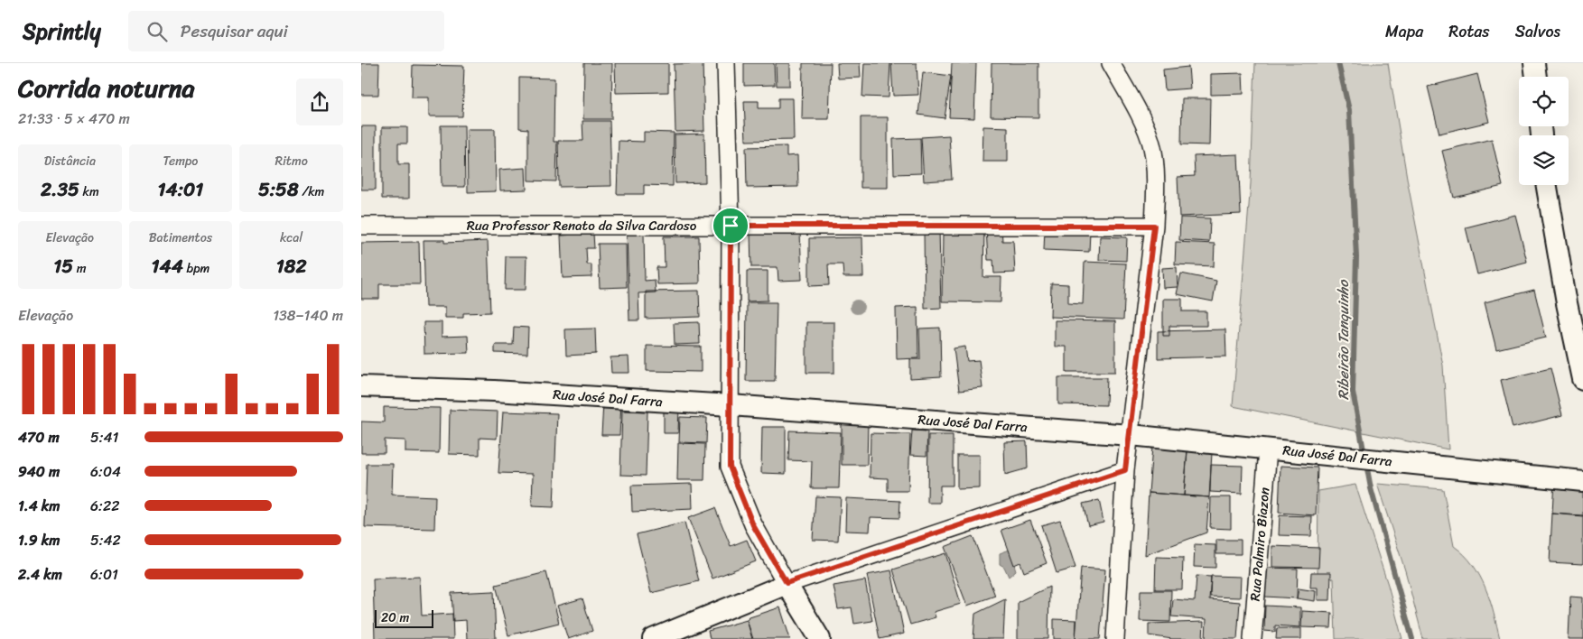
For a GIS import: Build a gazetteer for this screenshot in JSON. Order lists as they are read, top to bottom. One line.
{"streets":{"street":["Rua Professor Renato da Silva Cardoso","Rua José Dal Farra","Rua Palmiro Biazon"]},"crossings":[["Rua José Dal Farra","Rua Palmiro Biazon"]],"water":["Ribeirão Tanquinho"],"scale_bar":"20 m","page":{"header":"Sprintly","search":"Pesquisar aqui","nav":["Mapa","Rotas","Salvos"],"heading":["Corrida noturna","21:33 · 5 × 470 m"],"stats":[["Distância","2.35 km"],["Tempo","14:01"],["Ritmo","5:58 /km"],["Elevação","15 m"],["Batimentos","144 bpm"],["kcal","182"]],"chart":["Elevação","138–140 m"],"list":[{"name":"470 m","note":"5:41"},{"name":"940 m","note":"6:04"},{"name":"1.4 km","note":"6:22"},{"name":"1.9 km","note":"5:42"},{"name":"2.4 km","note":"6:01"}],"scale":"20 m"}}
